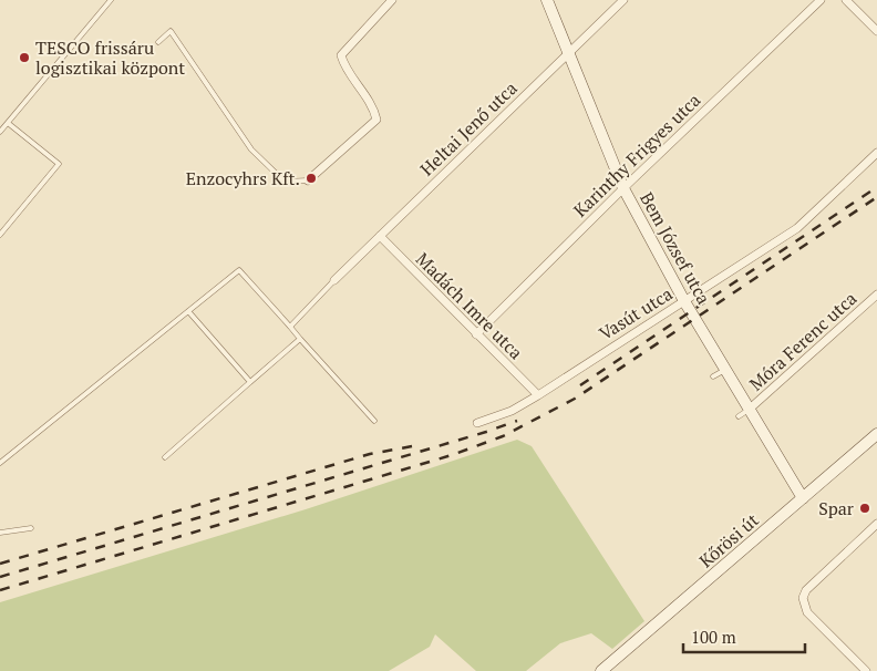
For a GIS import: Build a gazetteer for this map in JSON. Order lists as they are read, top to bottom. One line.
{"streets":{"main road":["Bem József utca","Kőrösi út"],"street":["Heltai Jenő utca","Karinthy Frigyes utca","Madách Imre utca","Vasút utca","Móra Ferenc utca"]},"crossings":[["Heltai Jenő utca","Bem József utca"],["Heltai Jenő utca","Madách Imre utca"],["Karinthy Frigyes utca","Bem József utca"],["Karinthy Frigyes utca","Madách Imre utca"],["Bem József utca","Vasút utca"],["Bem József utca","Móra Ferenc utca"],["Bem József utca","Kőrösi út"],["Madách Imre utca","Vasút utca"]],"places":["TESCO frissáru logisztikai központ","Enzocyhrs Kft.","Spar"],"scale_bar":"100 m"}
